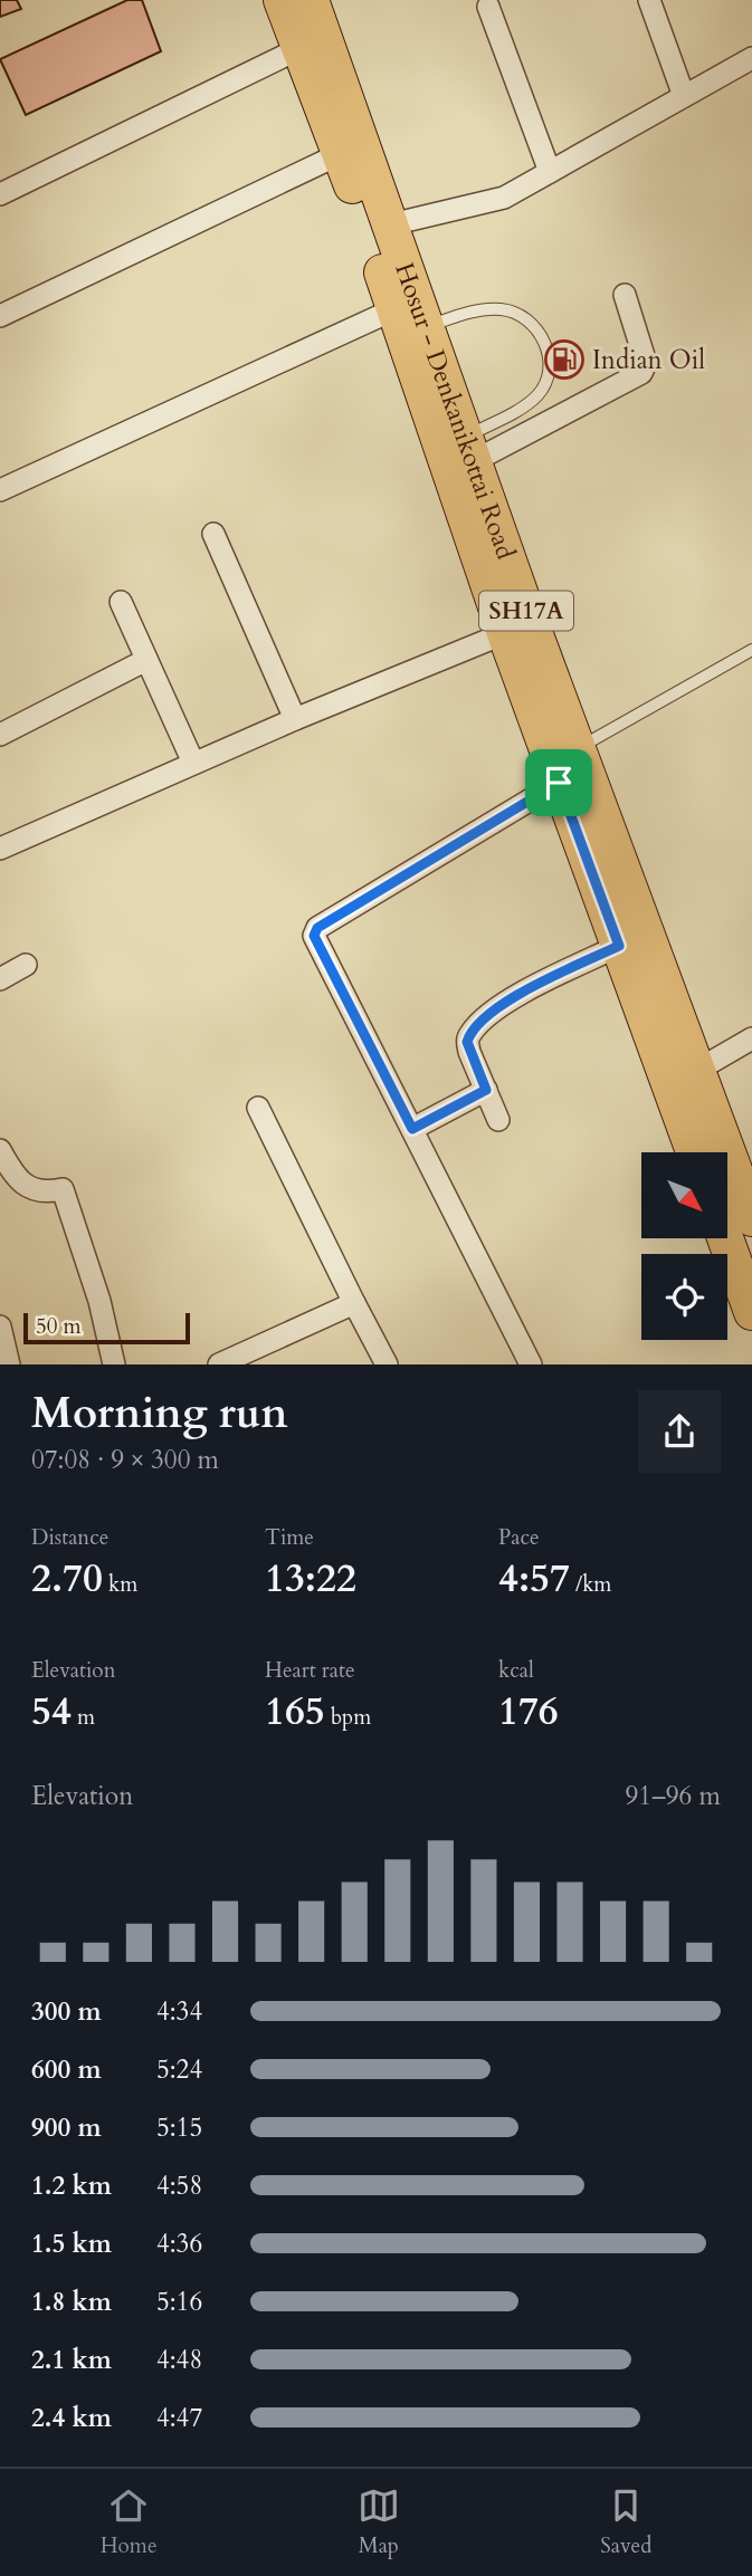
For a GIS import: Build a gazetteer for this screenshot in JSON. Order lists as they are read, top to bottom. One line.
{"streets":{"main road":["Hosur - Denkanikottai Road","SH17A"]},"places":{"fuel station":["Indian Oil"]},"scale_bar":"50 m","north":"bottom right","page":{"scale":"50 m","heading":["Morning run","07:08 · 9 × 300 m"],"stats":[["Distance","2.70 km"],["Time","13:22"],["Pace","4:57 /km"],["Elevation","54 m"],["Heart rate","165 bpm"],["kcal","176"]],"chart":["Elevation","91–96 m"],"list":[{"name":"300 m","note":"4:34"},{"name":"600 m","note":"5:24"},{"name":"900 m","note":"5:15"},{"name":"1.2 km","note":"4:58"},{"name":"1.5 km","note":"4:36"},{"name":"1.8 km","note":"5:16"},{"name":"2.1 km","note":"4:48"},{"name":"2.4 km","note":"4:47"}],"tabs":["Home","Map","Saved"]}}
